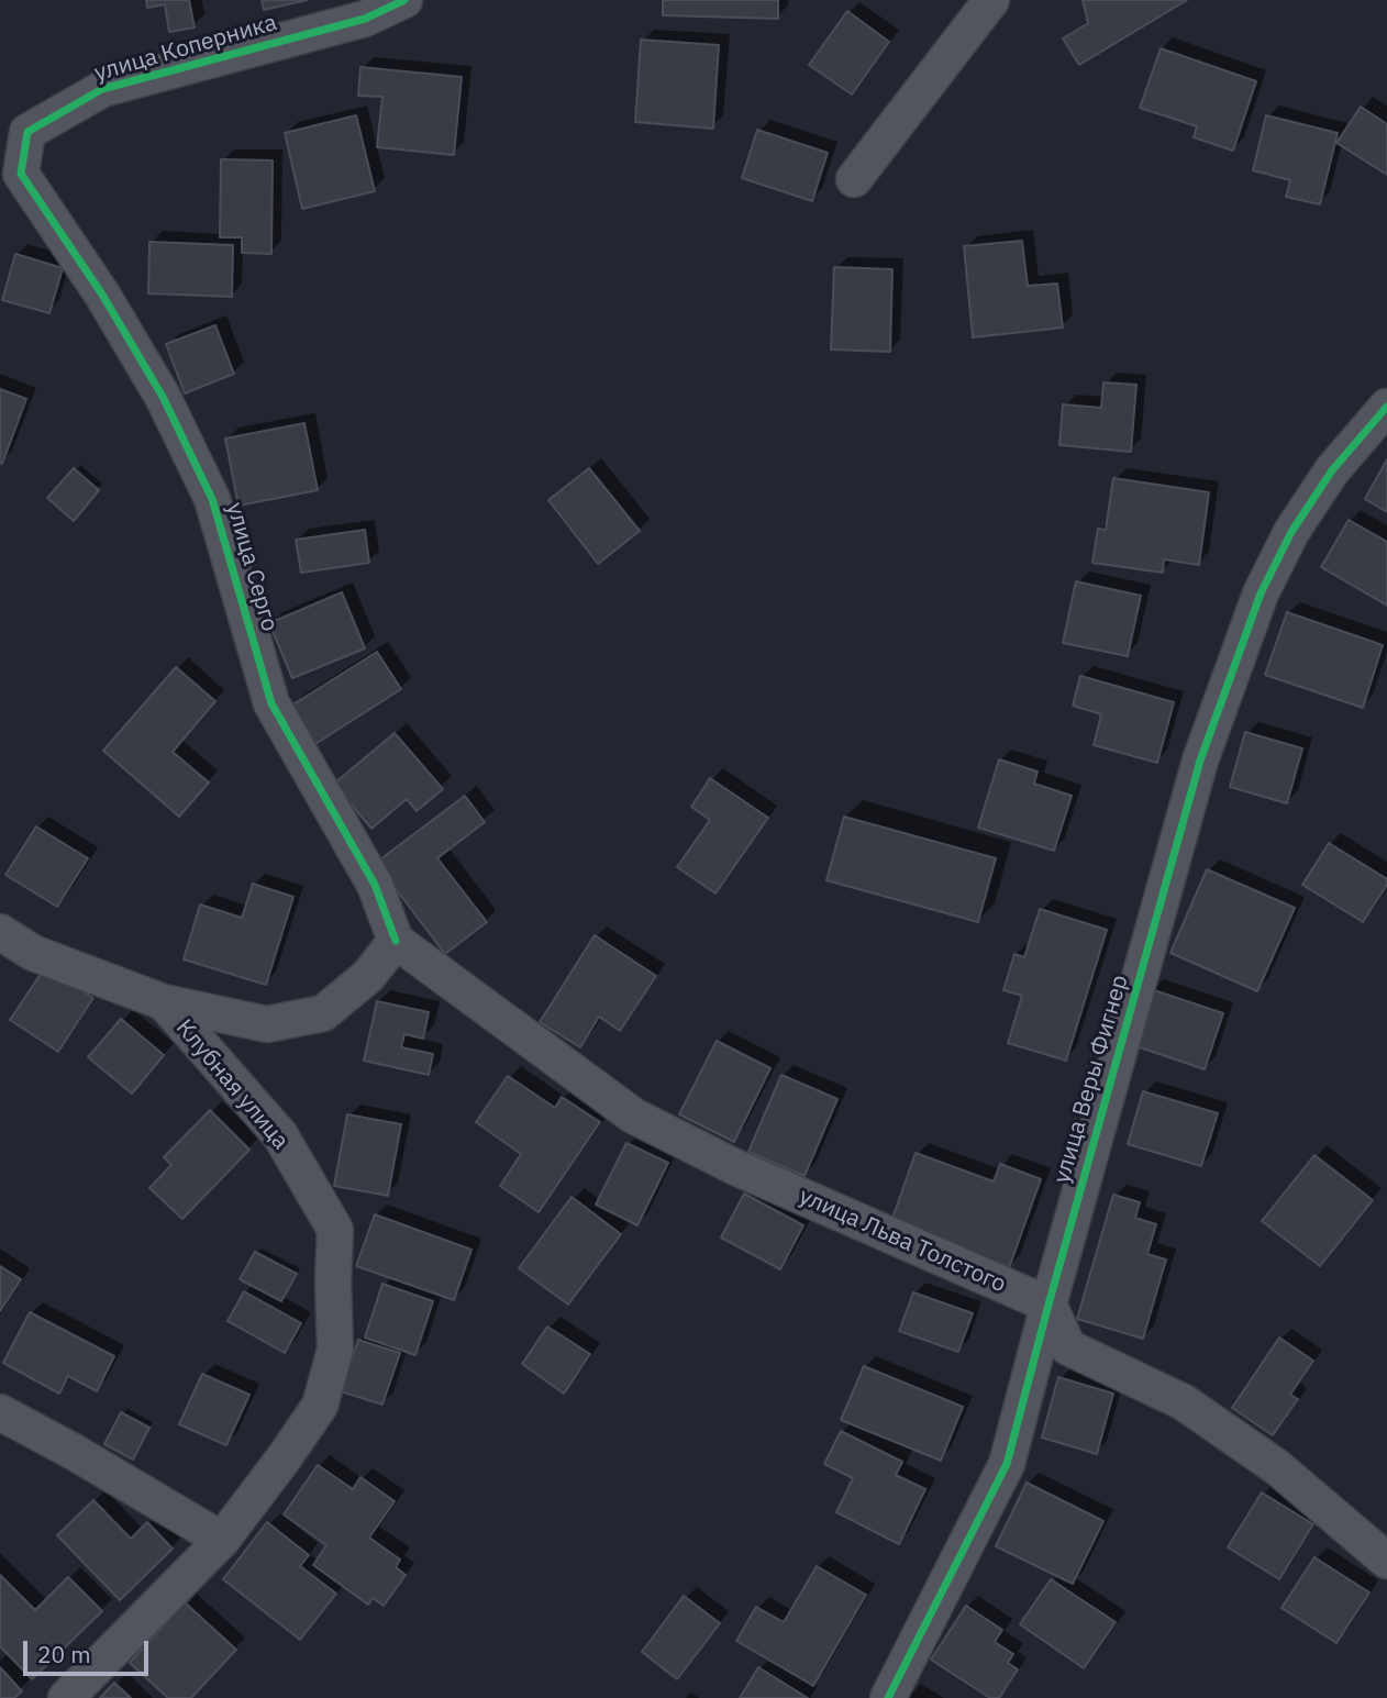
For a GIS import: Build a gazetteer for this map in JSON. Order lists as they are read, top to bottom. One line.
{"streets":{"street":["улица Коперника","улица Серго","улица Веры Фигнер","Клубная улица","улица Льва Толстого"]},"crossings":[["улица Коперника","улица Серго"],["улица Серго","улица Льва Толстого"],["улица Веры Фигнер","улица Льва Толстого"]],"scale_bar":"20 m"}
